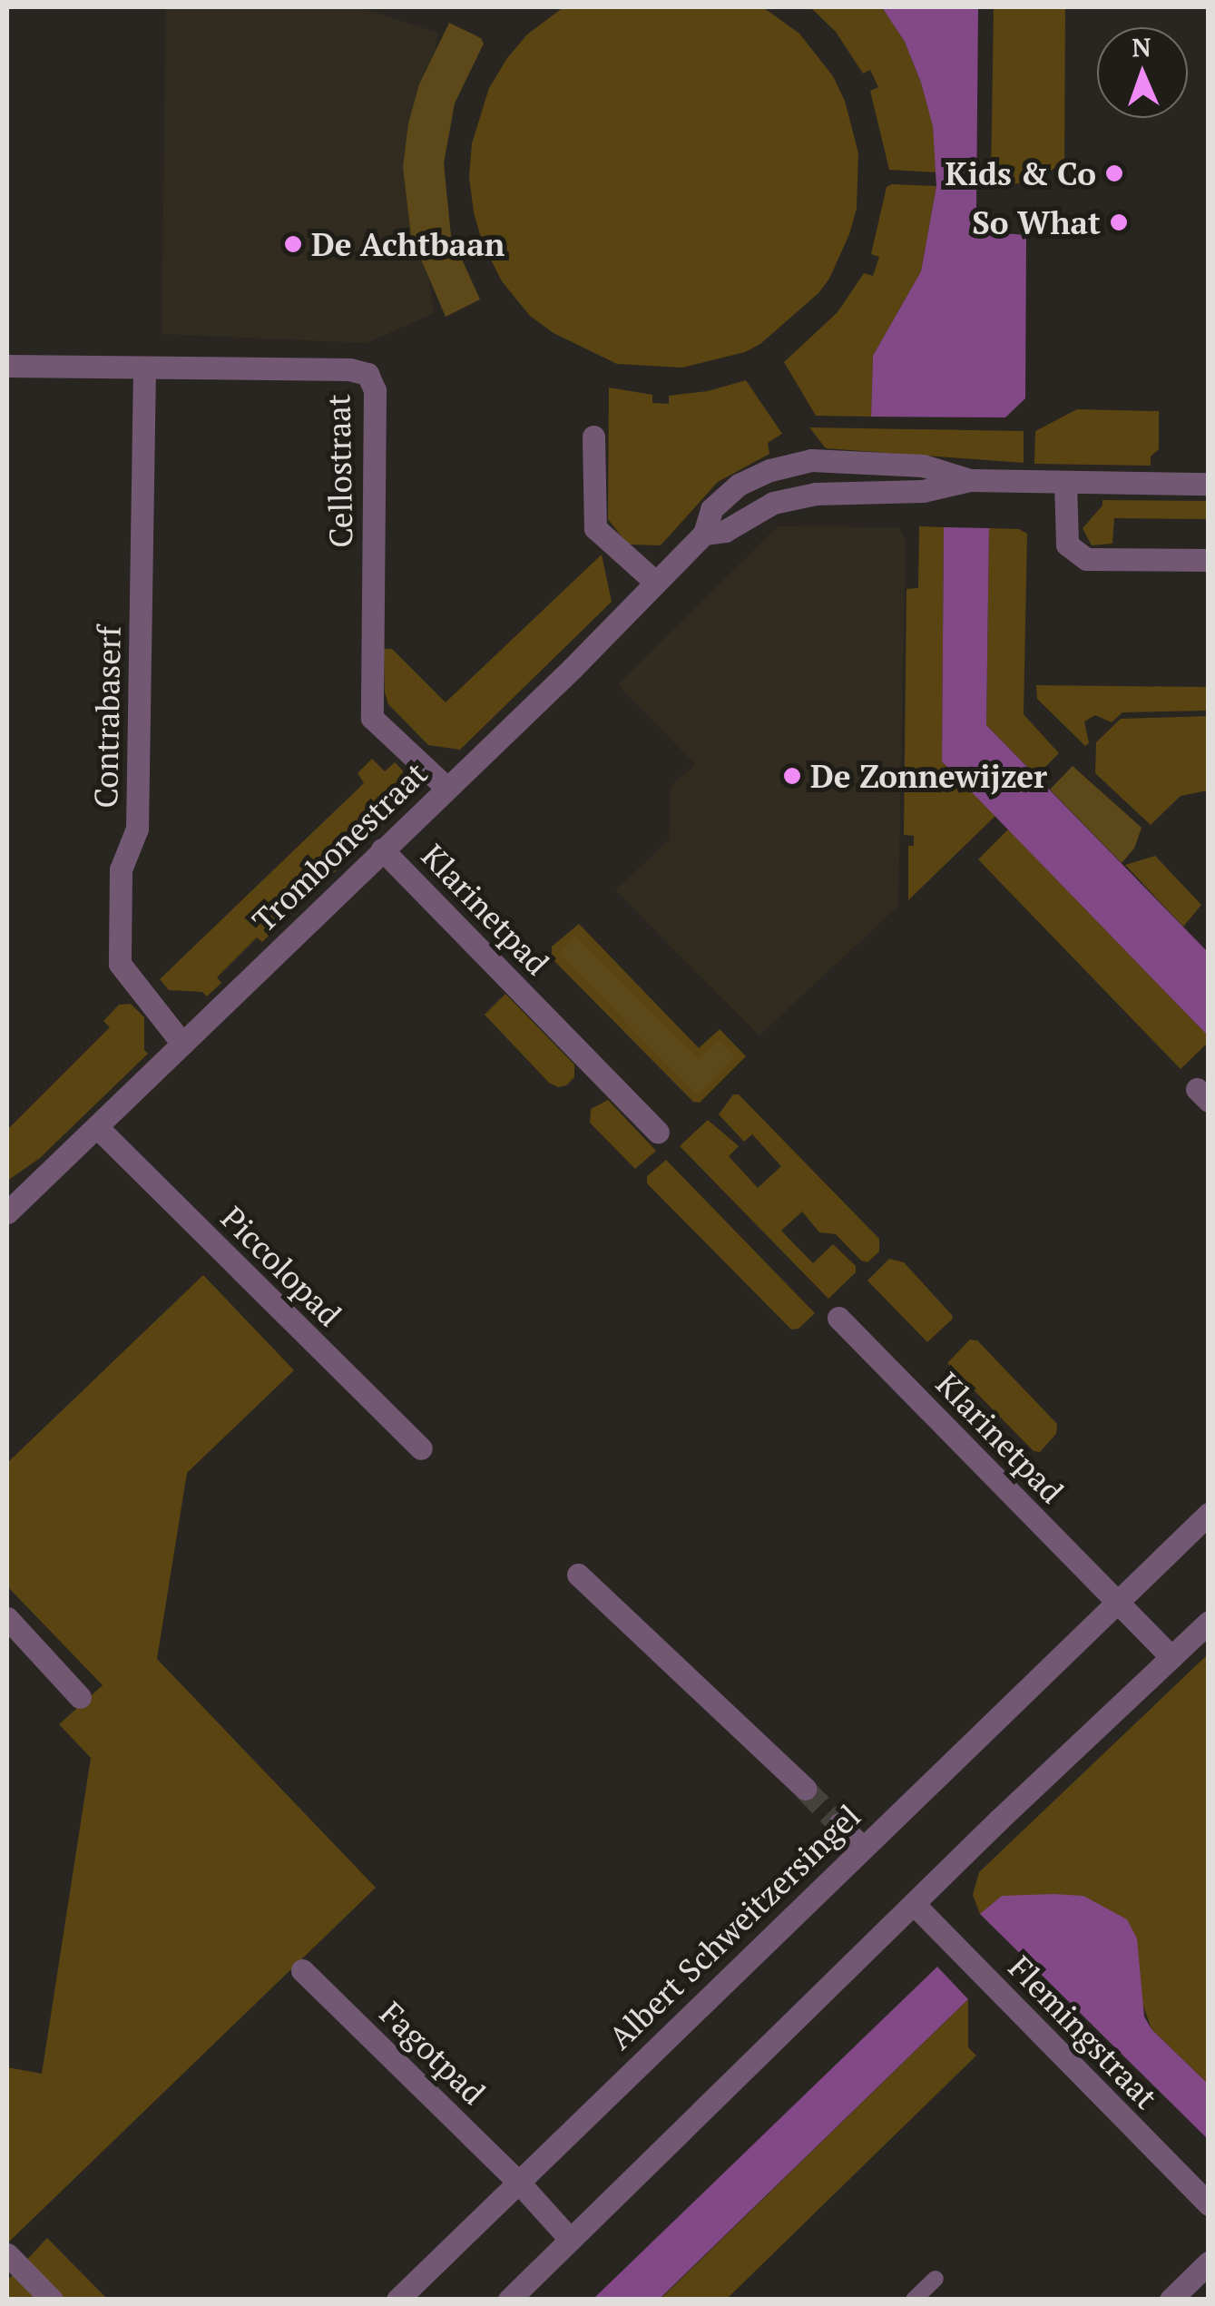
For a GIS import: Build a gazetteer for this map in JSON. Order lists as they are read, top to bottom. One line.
{"streets":{"street":["Cellostraat","Contrabaserf","Trombonestraat","Klarinetpad","Piccolopad","Albert Schweitzersingel","Flemingstraat","Fagotpad"]},"crossings":[["Cellostraat","Contrabaserf"],["Cellostraat","Trombonestraat"],["Contrabaserf","Trombonestraat"],["Trombonestraat","Klarinetpad"],["Trombonestraat","Piccolopad"],["Klarinetpad","Albert Schweitzersingel"],["Albert Schweitzersingel","Fagotpad"]],"places":["Kids & Co","So What","De Achtbaan","De Zonnewijzer"],"north":"top"}
